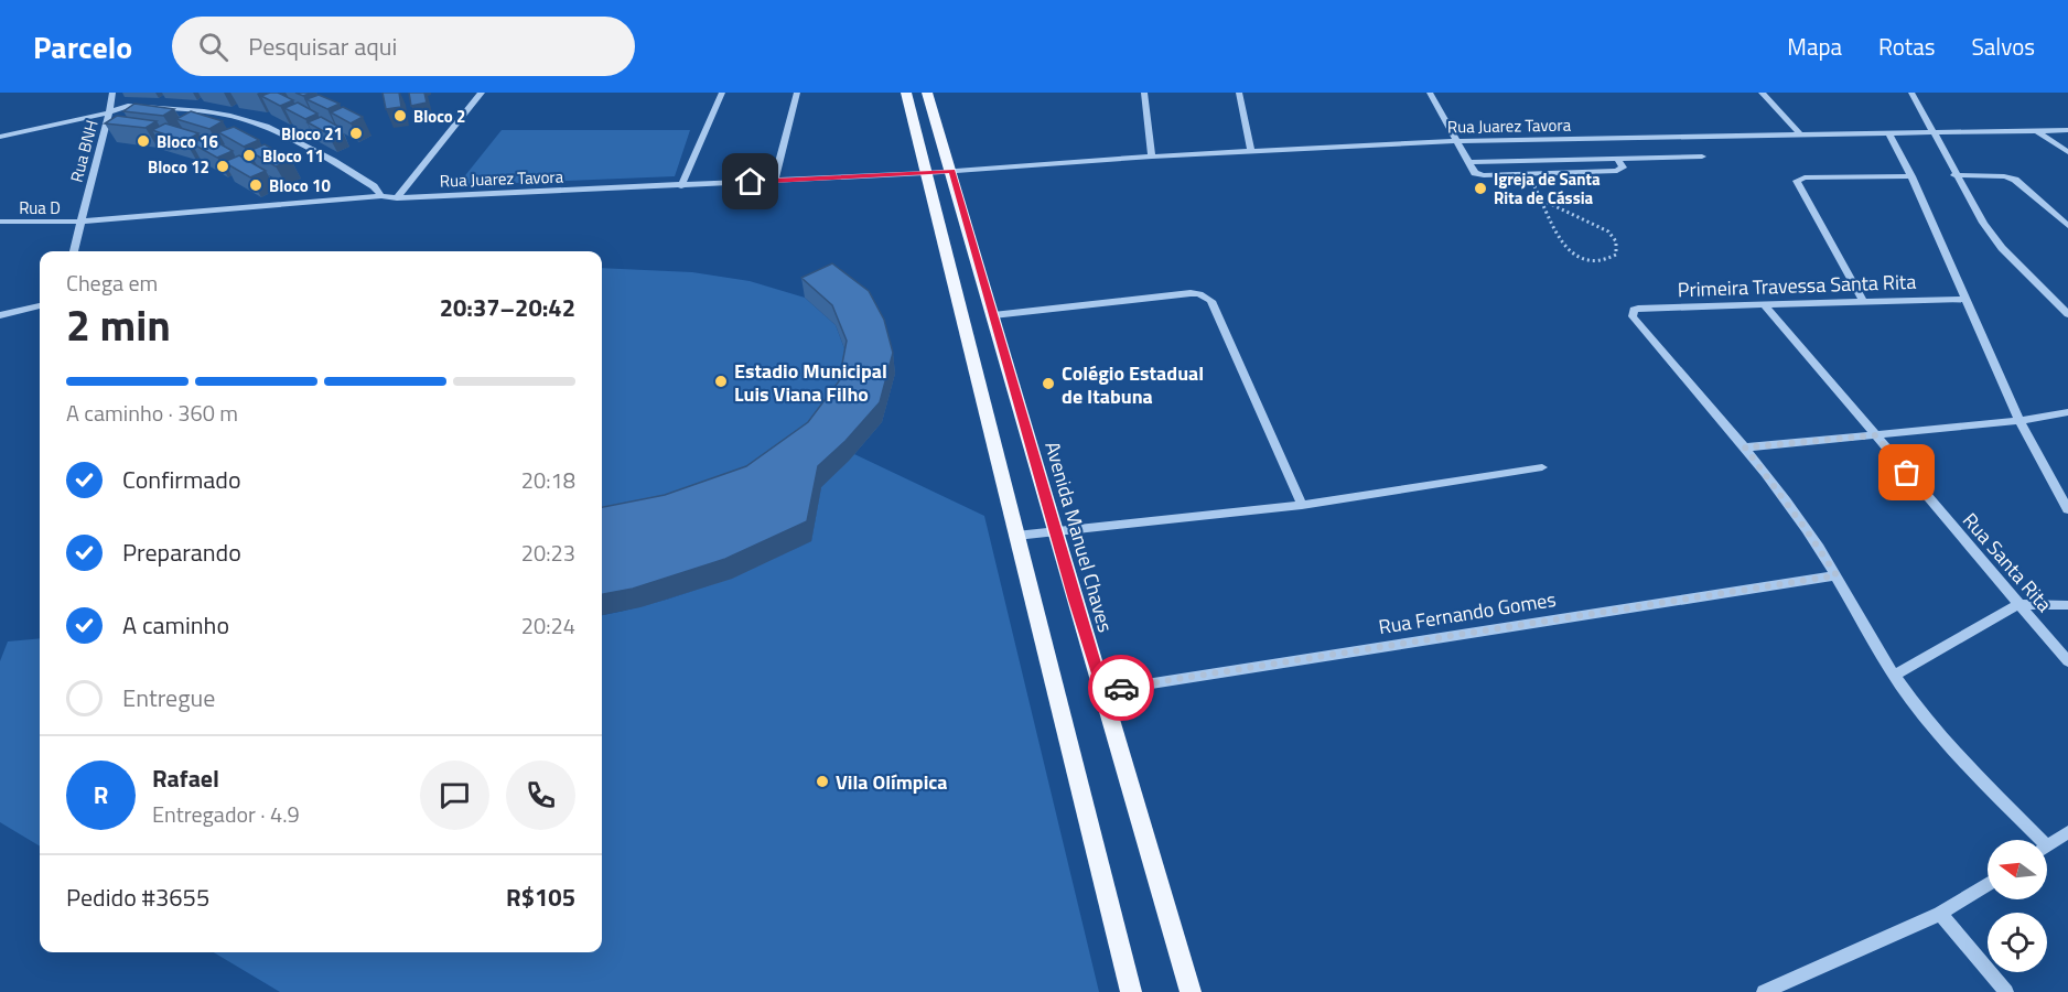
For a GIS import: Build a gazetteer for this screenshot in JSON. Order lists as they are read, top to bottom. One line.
{"streets":{"main road":["Avenida Manuel Chaves"],"street":["Rua Juarez Tavora","Rua BNH","Rua D","Primeira Travessa Santa Rita","Rua Santa Rita","Rua Fernando Gomes"]},"crossings":[["Rua Juarez Tavora","Rua BNH"],["Rua Juarez Tavora","Rua D"],["Rua Juarez Tavora","Avenida Manuel Chaves"],["Rua BNH","Rua D"],["Primeira Travessa Santa Rita","Rua Santa Rita"],["Avenida Manuel Chaves","Rua Fernando Gomes"]],"places":["Bloco 2","Bloco 21","Bloco 16","Bloco 11","Bloco 12","Bloco 10","Igreja de Santa Rita de Cássia","Estadio Municipal Luis Viana Filho","Colégio Estadual de Itabuna","Vila Olímpica"],"north":"left","page":{"header":"Parcelo","search":"Pesquisar aqui","nav":["Mapa","Rotas","Salvos"],"heading":["2 min","Chega em","20:37–20:42"],"panel":["Rafael","Entregador · 4.9","Pedido #3655","R$105"],"bar":"A caminho · 360 m","list":[["Confirmado","20:18"],["Preparando","20:23"],["A caminho","20:24"],"Entregue"],"round":"R"}}
